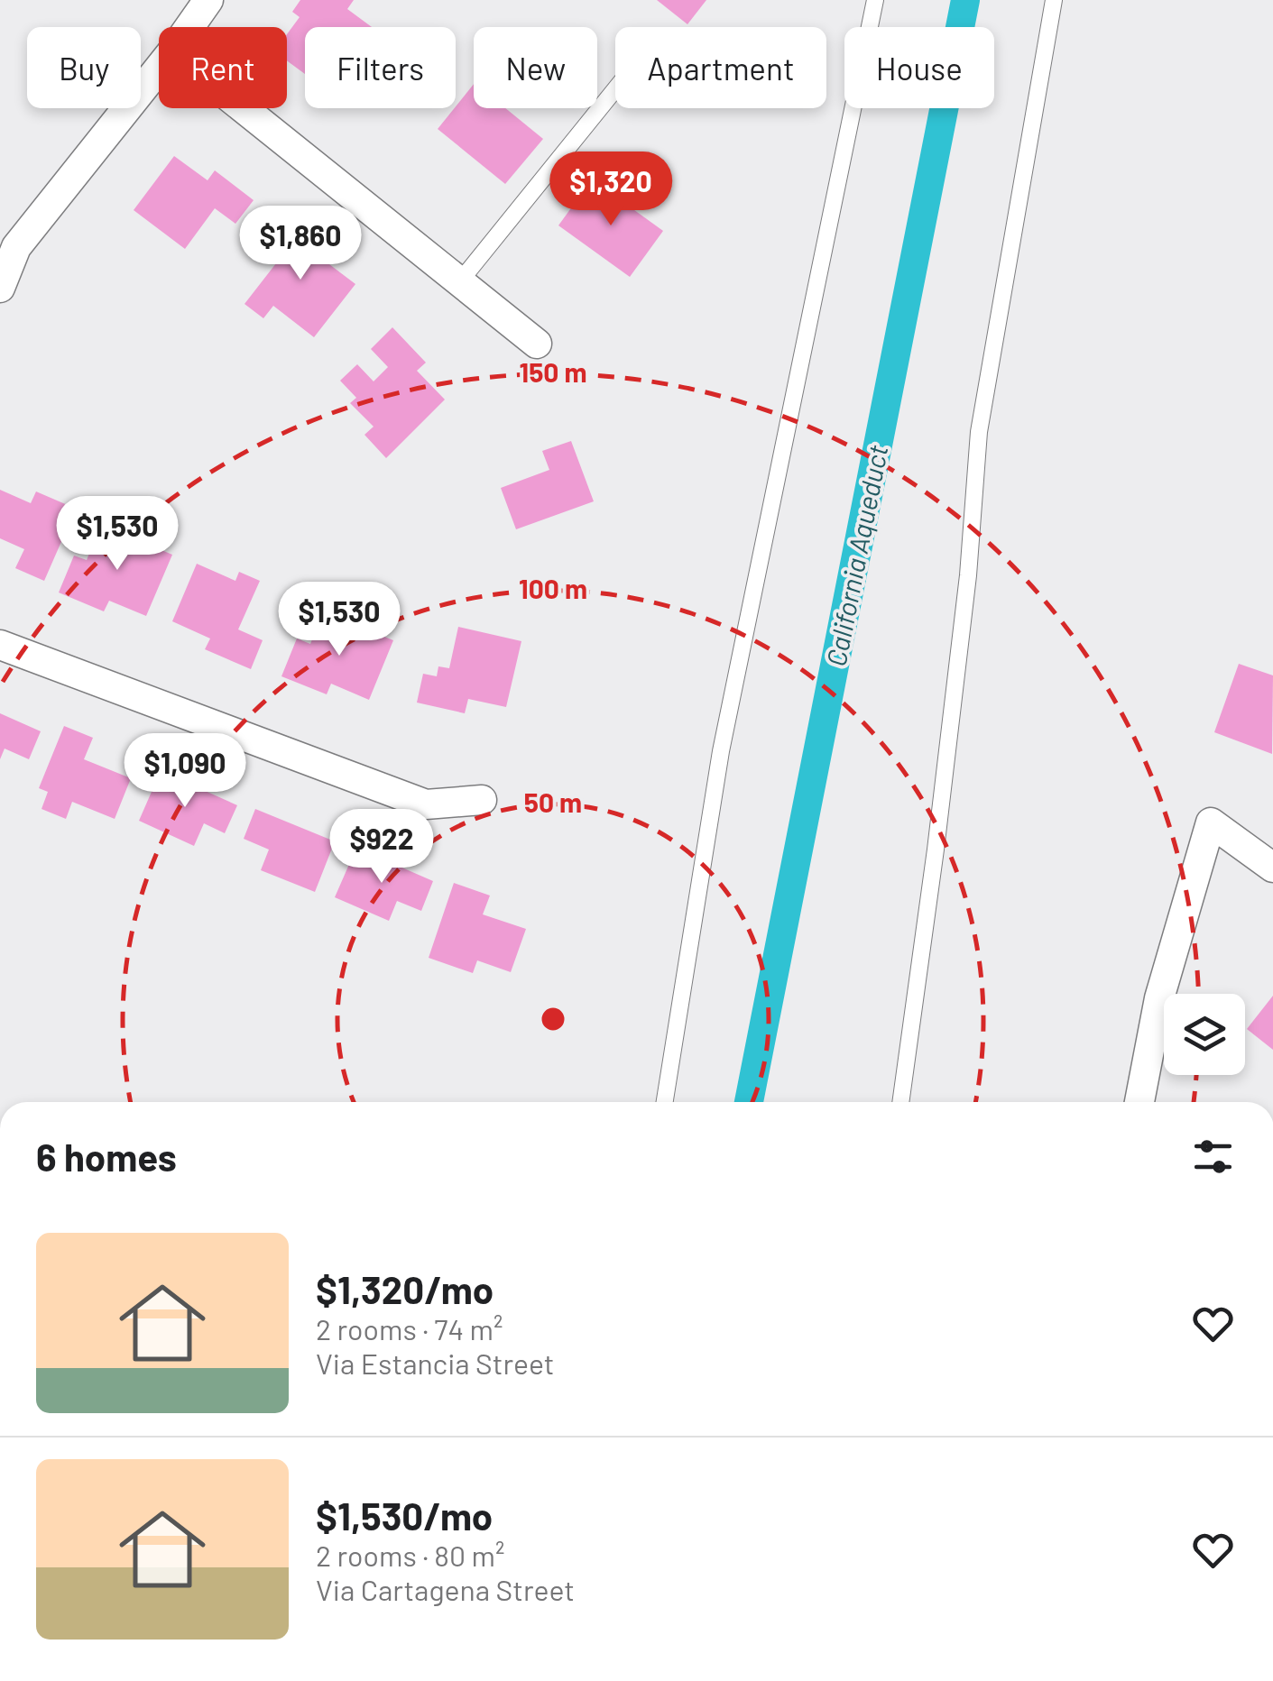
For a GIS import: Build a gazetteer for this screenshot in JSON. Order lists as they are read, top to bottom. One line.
{"water":["California Aqueduct"],"page":{"chip":["Buy","Rent","Filters","New","Apartment","House"],"price":["$1,320","$1,860","$1,530","$1,530","$1,090","$922"],"heading":"6 homes","list":[{"name":"$1,320/mo","note":"2 rooms · 74 m² · Via Estancia Street"},{"name":"$1,530/mo","note":"2 rooms · 80 m² · Via Cartagena Street"}]},"rings":["150 m","100 m","50 m"]}
